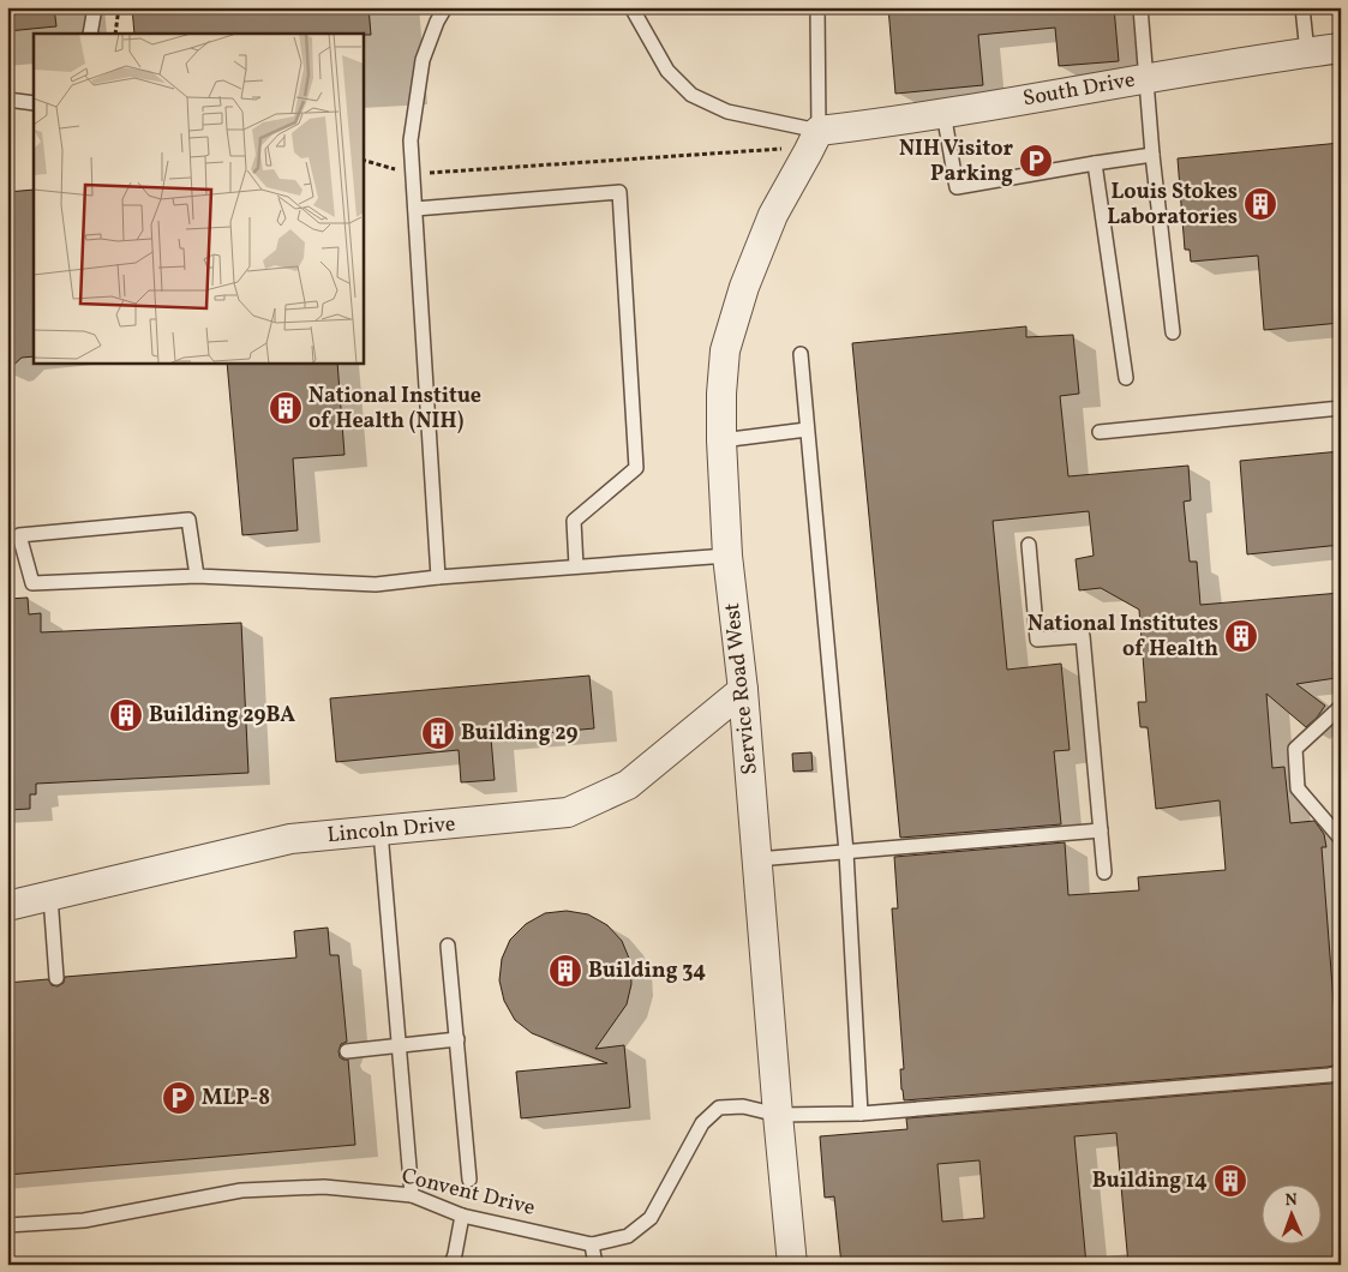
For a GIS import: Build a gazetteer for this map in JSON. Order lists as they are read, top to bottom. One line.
{"streets":{"street":["South Drive","Service Road West","Lincoln Drive"],"lane":["Convent Drive"]},"crossings":[["South Drive","Service Road West"],["Service Road West","Lincoln Drive"],["Service Road West","Convent Drive"]],"places":{"parking":["NIH Visitor Parking","MLP-8"],"building":["Louis Stokes Laboratories","National Institue of Health (NIH)","National Institutes of Health","Building 29BA","Building 29","Building 34","Building 14"]},"north":"top"}
